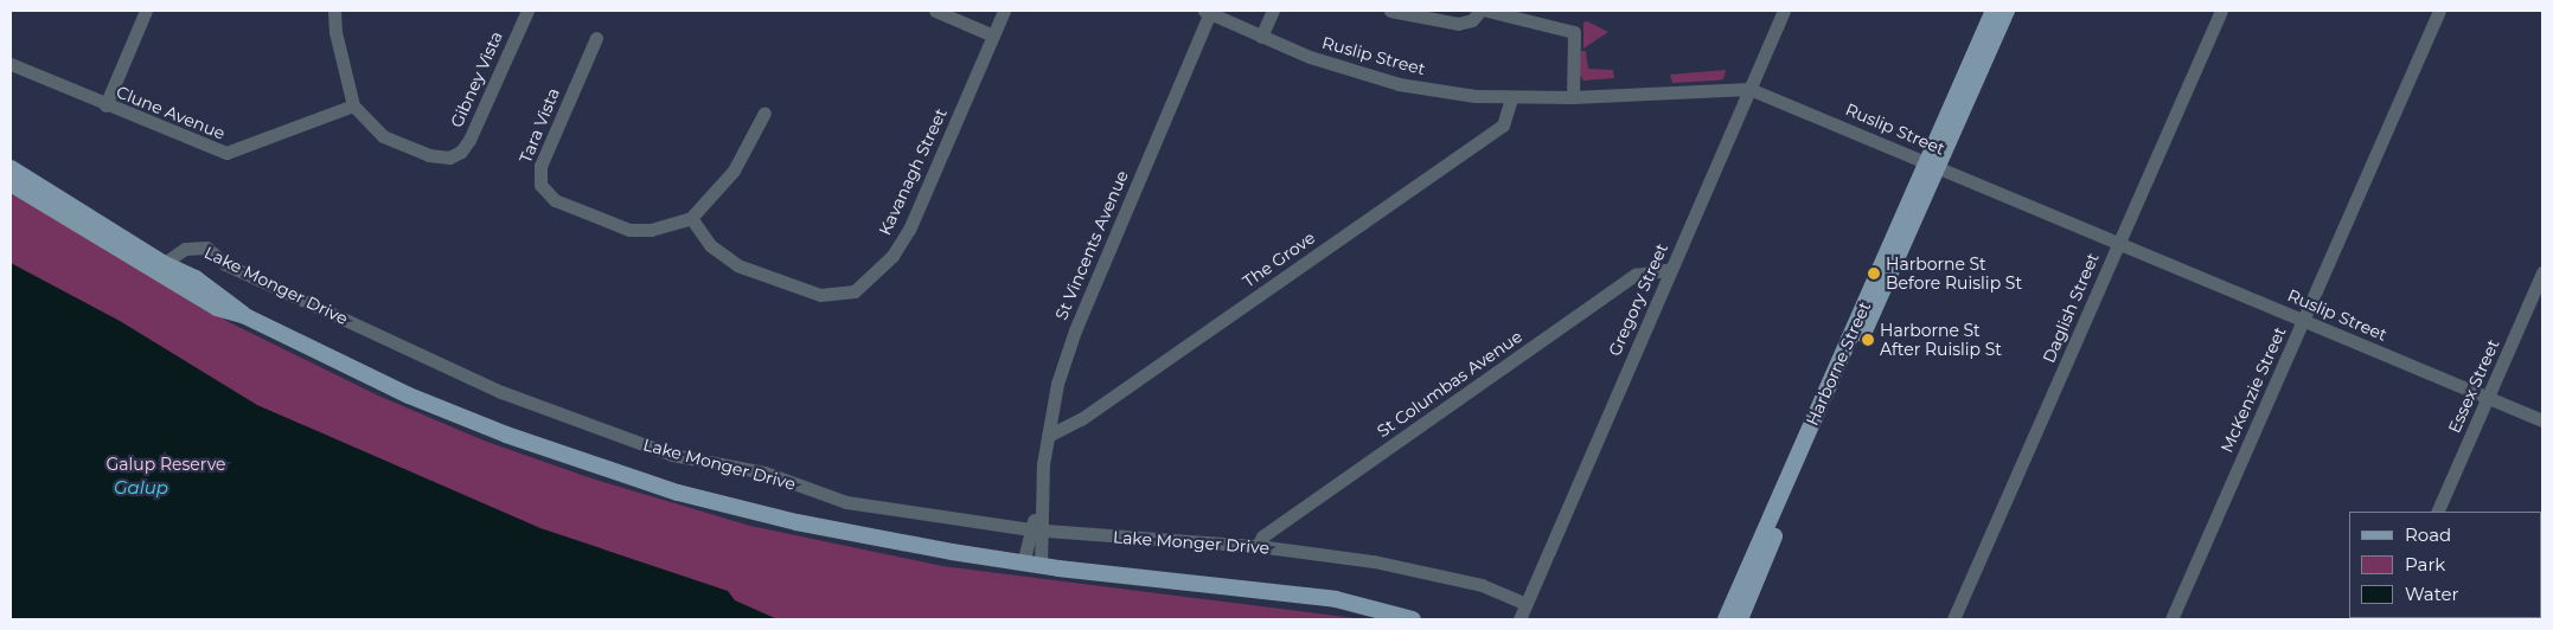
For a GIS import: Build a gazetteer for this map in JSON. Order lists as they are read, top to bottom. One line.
{"streets":{"main road":["Harborne Street"],"street":["Ruslip Street","Gibney Vista","Clune Avenue","Tara Vista","Kavanagh Street","St Vincents Avenue","The Grove","Lake Monger Drive","Gregory Street","Daglish Street","St Columbas Avenue","Essex Street","McKenzie Street"]},"crossings":[["Ruslip Street","St Vincents Avenue"],["Ruslip Street","The Grove"],["Ruslip Street","Gregory Street"],["Ruslip Street","Daglish Street"],["Ruslip Street","Harborne Street"],["Ruslip Street","Essex Street"],["Ruslip Street","McKenzie Street"],["Gibney Vista","Clune Avenue"],["Tara Vista","Kavanagh Street"],["St Vincents Avenue","The Grove"],["St Vincents Avenue","Lake Monger Drive"],["Lake Monger Drive","Gregory Street"],["Lake Monger Drive","St Columbas Avenue"],["Gregory Street","St Columbas Avenue"]],"water":["Galup"],"parks":["Galup Reserve"],"places":["Harborne St Before Ruislip St","Harborne St After Ruislip St"],"legend":["Road","Park","Water"]}
